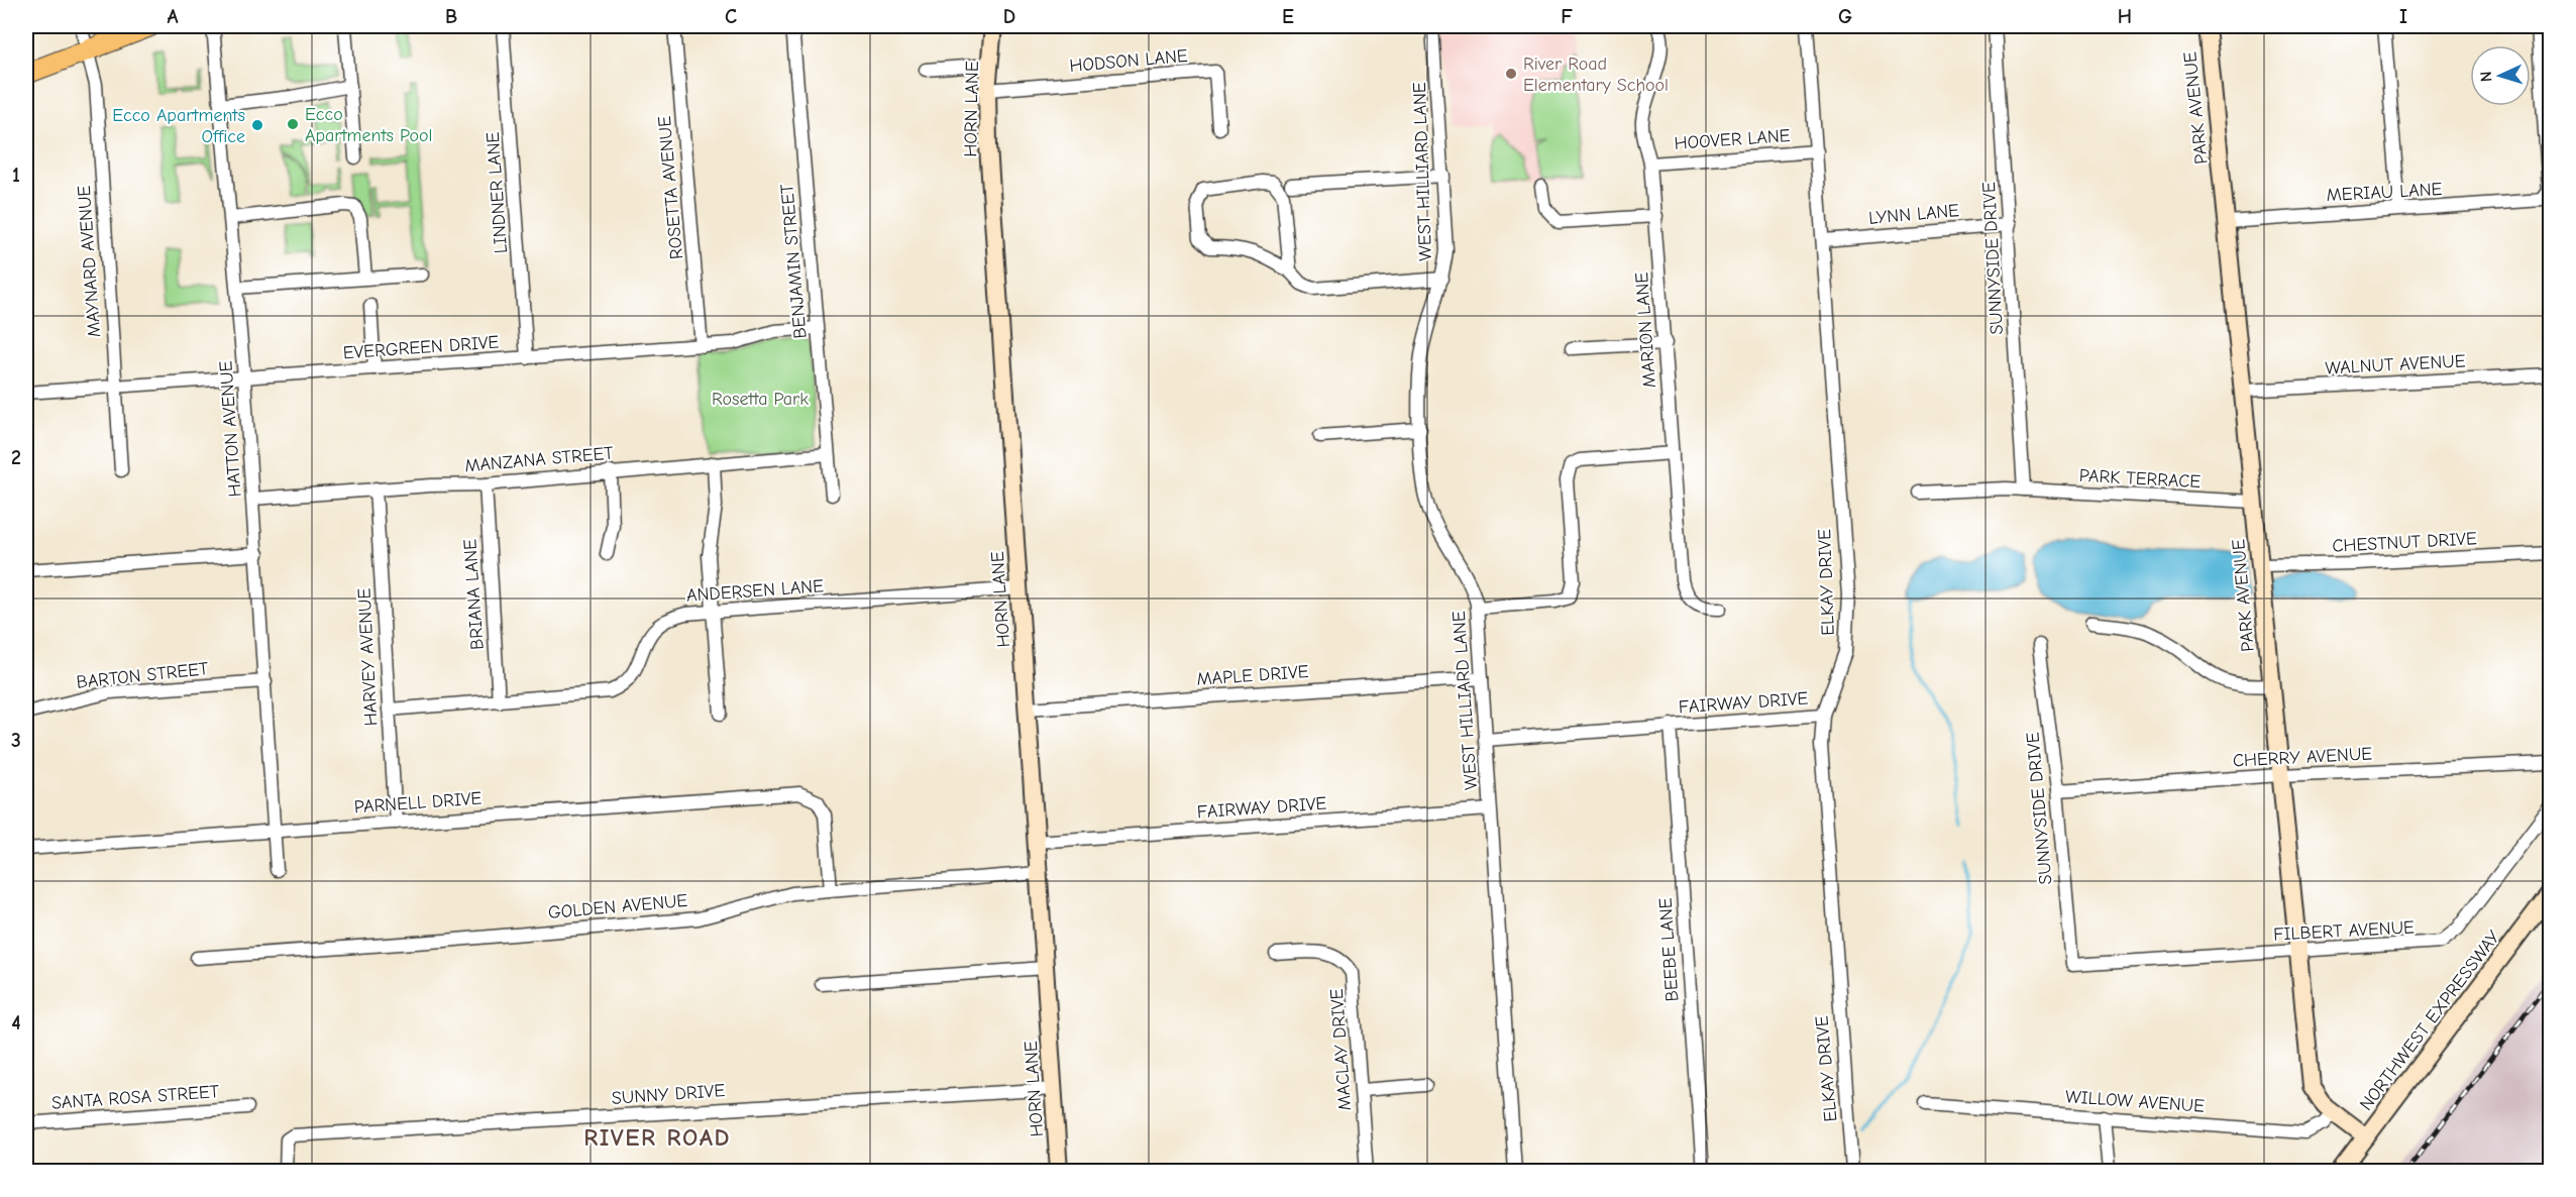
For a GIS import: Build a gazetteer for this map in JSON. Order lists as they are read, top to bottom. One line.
{"streets":{"street":["HODSON LANE","PARK AVENUE","HORN LANE","HOOVER LANE","WEST HILLIARD LANE","ROSETTA AVENUE","MERIAU LANE","LINDNER LANE","LYNN LANE","SUNNYSIDE DRIVE","MAYNARD AVENUE","BENJAMIN STREET","MARION LANE","EVERGREEN DRIVE","WALNUT AVENUE","HATTON AVENUE","MANZANA STREET","PARK TERRACE","CHESTNUT DRIVE","ELKAY DRIVE","ANDERSEN LANE","BRIANA LANE","HARVEY AVENUE","BARTON STREET","MAPLE DRIVE","FAIRWAY DRIVE","CHERRY AVENUE","PARNELL DRIVE","GOLDEN AVENUE","FILBERT AVENUE","BEEBE LANE","NORTHWEST EXPRESSWAY","MACLAY DRIVE","SUNNY DRIVE","SANTA ROSA STREET","WILLOW AVENUE"]},"crossings":[["HODSON LANE","HORN LANE"],["PARK AVENUE","MERIAU LANE"],["PARK AVENUE","WALNUT AVENUE"],["PARK AVENUE","PARK TERRACE"],["PARK AVENUE","CHESTNUT DRIVE"],["PARK AVENUE","CHERRY AVENUE"],["PARK AVENUE","FILBERT AVENUE"],["PARK AVENUE","NORTHWEST EXPRESSWAY"],["PARK AVENUE","WILLOW AVENUE"],["HORN LANE","ANDERSEN LANE"],["HORN LANE","MAPLE DRIVE"],["HORN LANE","FAIRWAY DRIVE"],["HORN LANE","GOLDEN AVENUE"],["HORN LANE","SUNNY DRIVE"],["HOOVER LANE","MARION LANE"],["HOOVER LANE","ELKAY DRIVE"],["WEST HILLIARD LANE","MAPLE DRIVE"],["WEST HILLIARD LANE","FAIRWAY DRIVE"],["ROSETTA AVENUE","EVERGREEN DRIVE"],["LINDNER LANE","EVERGREEN DRIVE"],["LYNN LANE","SUNNYSIDE DRIVE"],["LYNN LANE","ELKAY DRIVE"],["SUNNYSIDE DRIVE","PARK TERRACE"],["SUNNYSIDE DRIVE","CHERRY AVENUE"],["SUNNYSIDE DRIVE","FILBERT AVENUE"],["MAYNARD AVENUE","EVERGREEN DRIVE"],["BENJAMIN STREET","EVERGREEN DRIVE"],["BENJAMIN STREET","MANZANA STREET"],["EVERGREEN DRIVE","HATTON AVENUE"],["HATTON AVENUE","MANZANA STREET"],["HATTON AVENUE","BARTON STREET"],["HATTON AVENUE","PARNELL DRIVE"],["MANZANA STREET","BRIANA LANE"],["MANZANA STREET","HARVEY AVENUE"],["ELKAY DRIVE","FAIRWAY DRIVE"],["ANDERSEN LANE","BRIANA LANE"],["ANDERSEN LANE","HARVEY AVENUE"],["HARVEY AVENUE","PARNELL DRIVE"],["FAIRWAY DRIVE","BEEBE LANE"],["PARNELL DRIVE","GOLDEN AVENUE"]],"districts":["RIVER ROAD"],"parks":["Rosetta Park"],"places":["River Road Elementary School","Ecco Apartments Pool","Ecco Apartments Office"],"north":"left","grid":{"columns":["A","B","C","D","E","F","G","H","I"],"rows":["1","2","3","4"]}}
